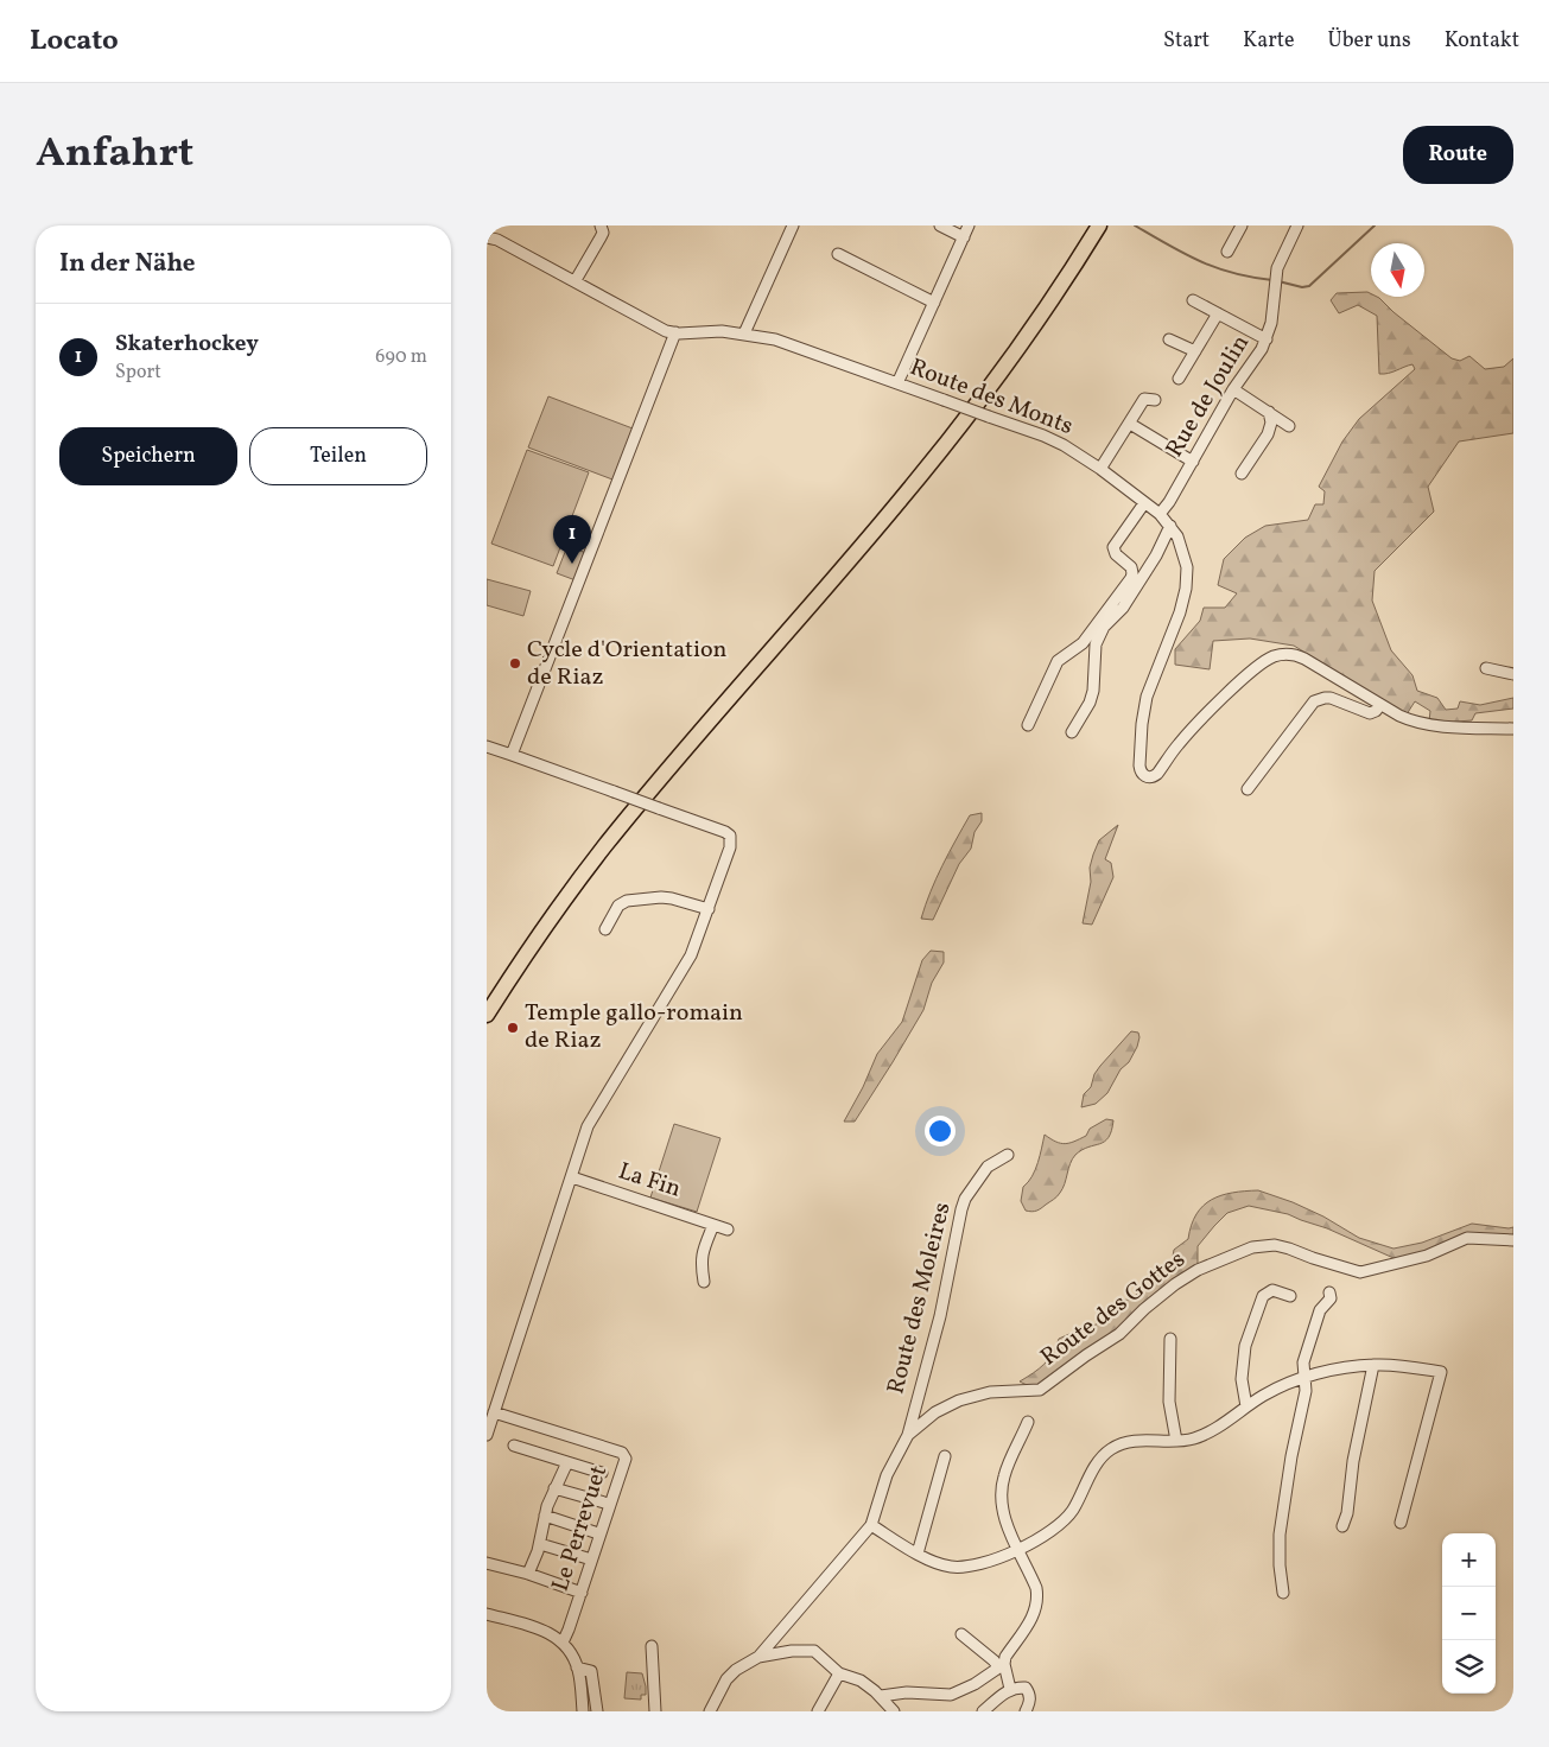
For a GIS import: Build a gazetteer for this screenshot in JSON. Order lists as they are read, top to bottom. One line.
{"streets":{"street":["Rue de Joulin","Route des Monts","La Fin","Route des Moleires","Route des Gottes","Le Perrevuet"]},"crossings":[["Rue de Joulin","Route des Monts"],["Route des Moleires","Route des Gottes"]],"places":["Cycle d'Orientation de Riaz","Temple gallo-romain de Riaz"],"north":"bottom","page":{"header":"Locato","nav":["Start","Karte","Über uns","Kontakt"],"title":"Anfahrt","buttons":["Route",["Speichern","Teilen"]],"heading":"In der Nähe","list":[{"mark":"1","name":"Skaterhockey","note":"Sport","value":"690 m"}],"pins":"1","map_buttons":["+","−"]}}
